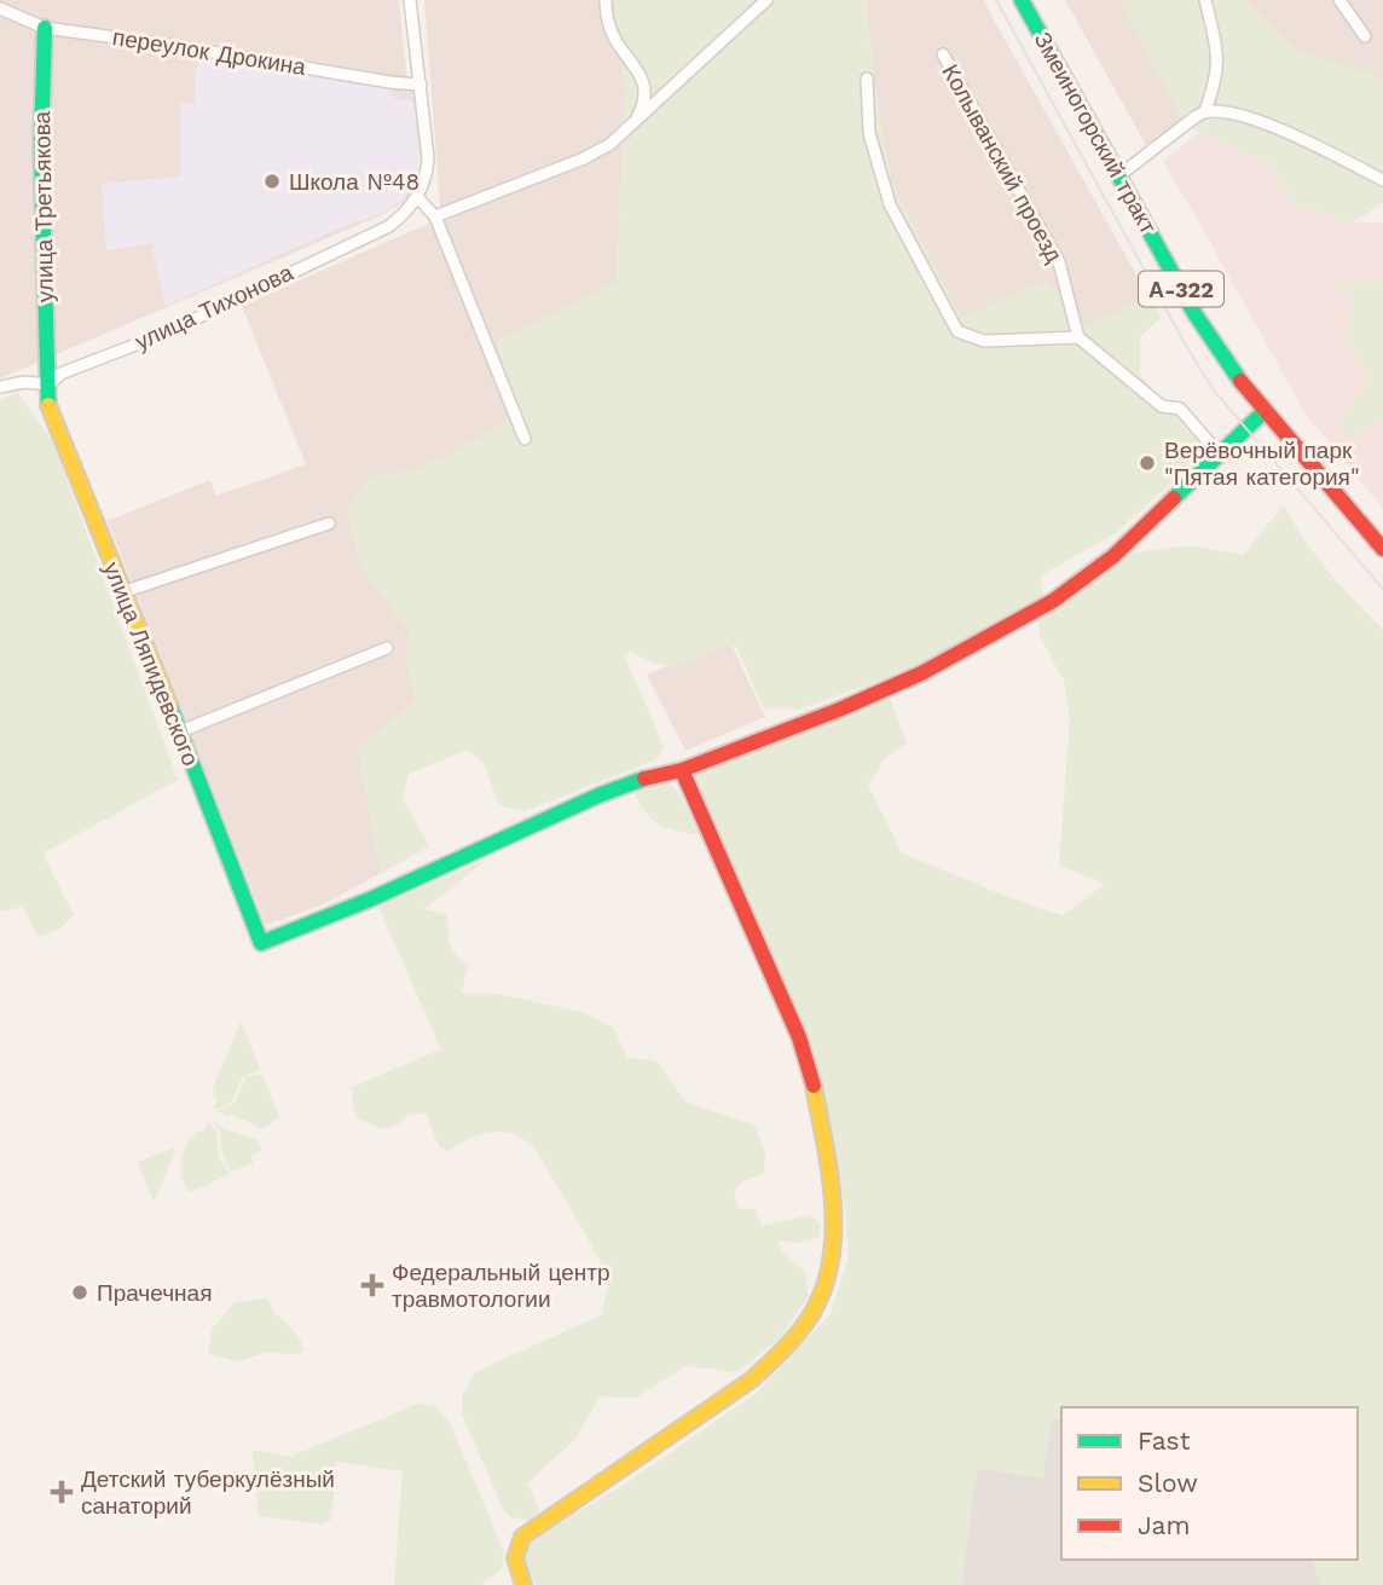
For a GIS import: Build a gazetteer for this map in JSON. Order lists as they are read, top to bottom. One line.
{"streets":{"main road":["Змеиногорский тракт","улица Третьякова","А-322","улица Ляпидевского"],"street":["переулок Дрокина","Колыванский проезд","улица Тихонова"]},"crossings":[["переулок Дрокина","улица Третьякова"],["улица Третьякова","улица Тихонова"],["улица Третьякова","улица Ляпидевского"],["улица Тихонова","улица Ляпидевского"]],"places":{"other":["Школа №48","Верёвочный парк \"Пятая категория\"","Прачечная"],"health":["Федеральный центр травмотологии","Детский туберкулёзный санаторий"]},"legend":["Fast","Slow","Jam"]}
